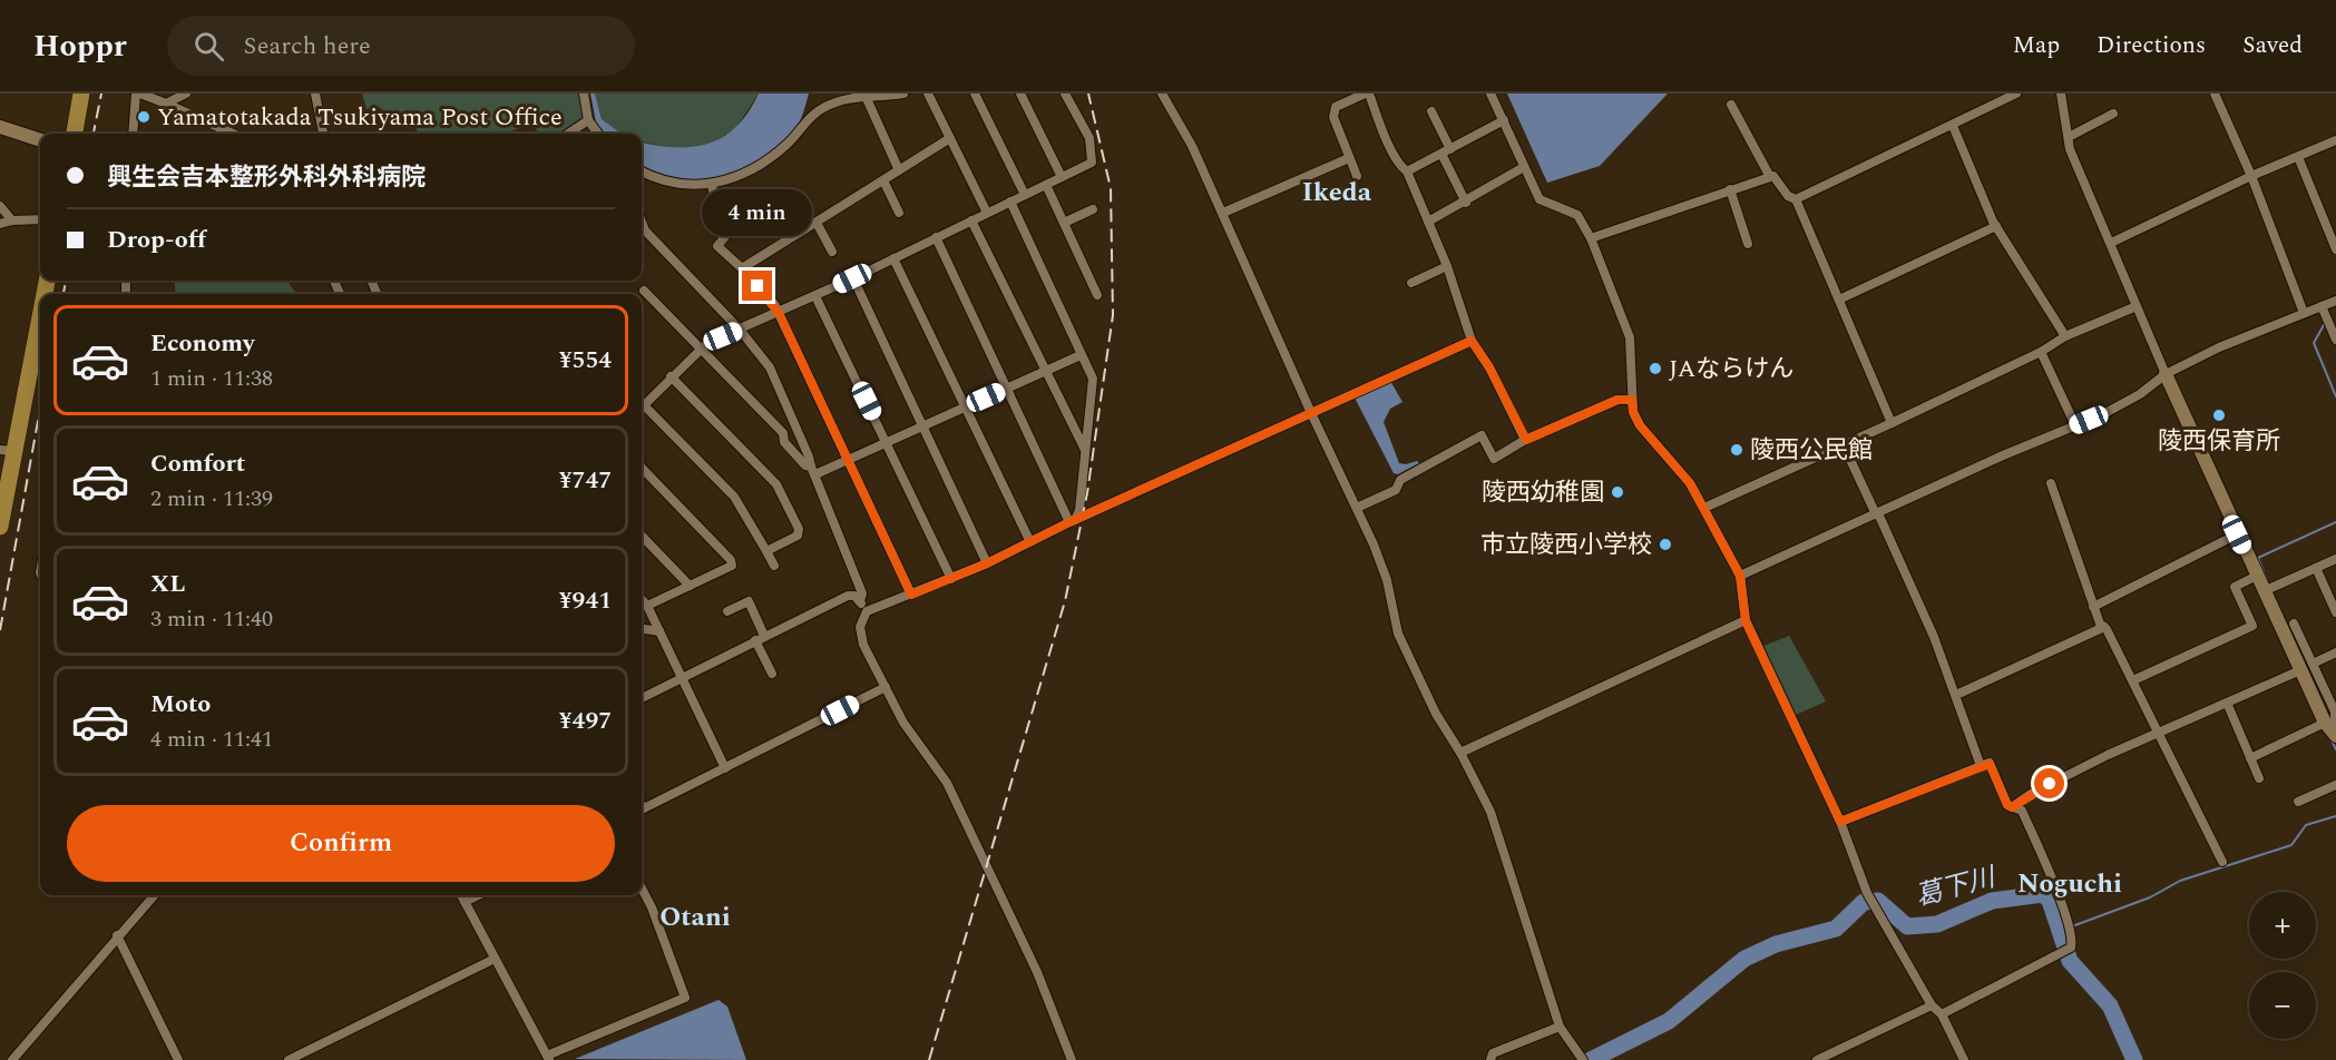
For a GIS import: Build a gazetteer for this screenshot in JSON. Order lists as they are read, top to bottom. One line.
{"districts":["Ikeda","Noguchi","Otani"],"water":["葛下川"],"places":["Yamatotakada Tsukiyama Post Office","JAならけん","陵西保育所","陵西公民館","陵西幼稚園","市立陵西小学校"],"page":{"header":"Hoppr","search":"Search here","nav":["Map","Directions","Saved"],"banner":["興生会吉本整形外科外科病院","Drop-off"],"bubble":"4 min","list":[{"name":"Economy","note":"1 min · 11:38","value":"¥554"},{"name":"Comfort","note":"2 min · 11:39","value":"¥747"},{"name":"XL","note":"3 min · 11:40","value":"¥941"},{"name":"Moto","note":"4 min · 11:41","value":"¥497"}],"buttons":"Confirm","map_buttons":["+","−"]}}
